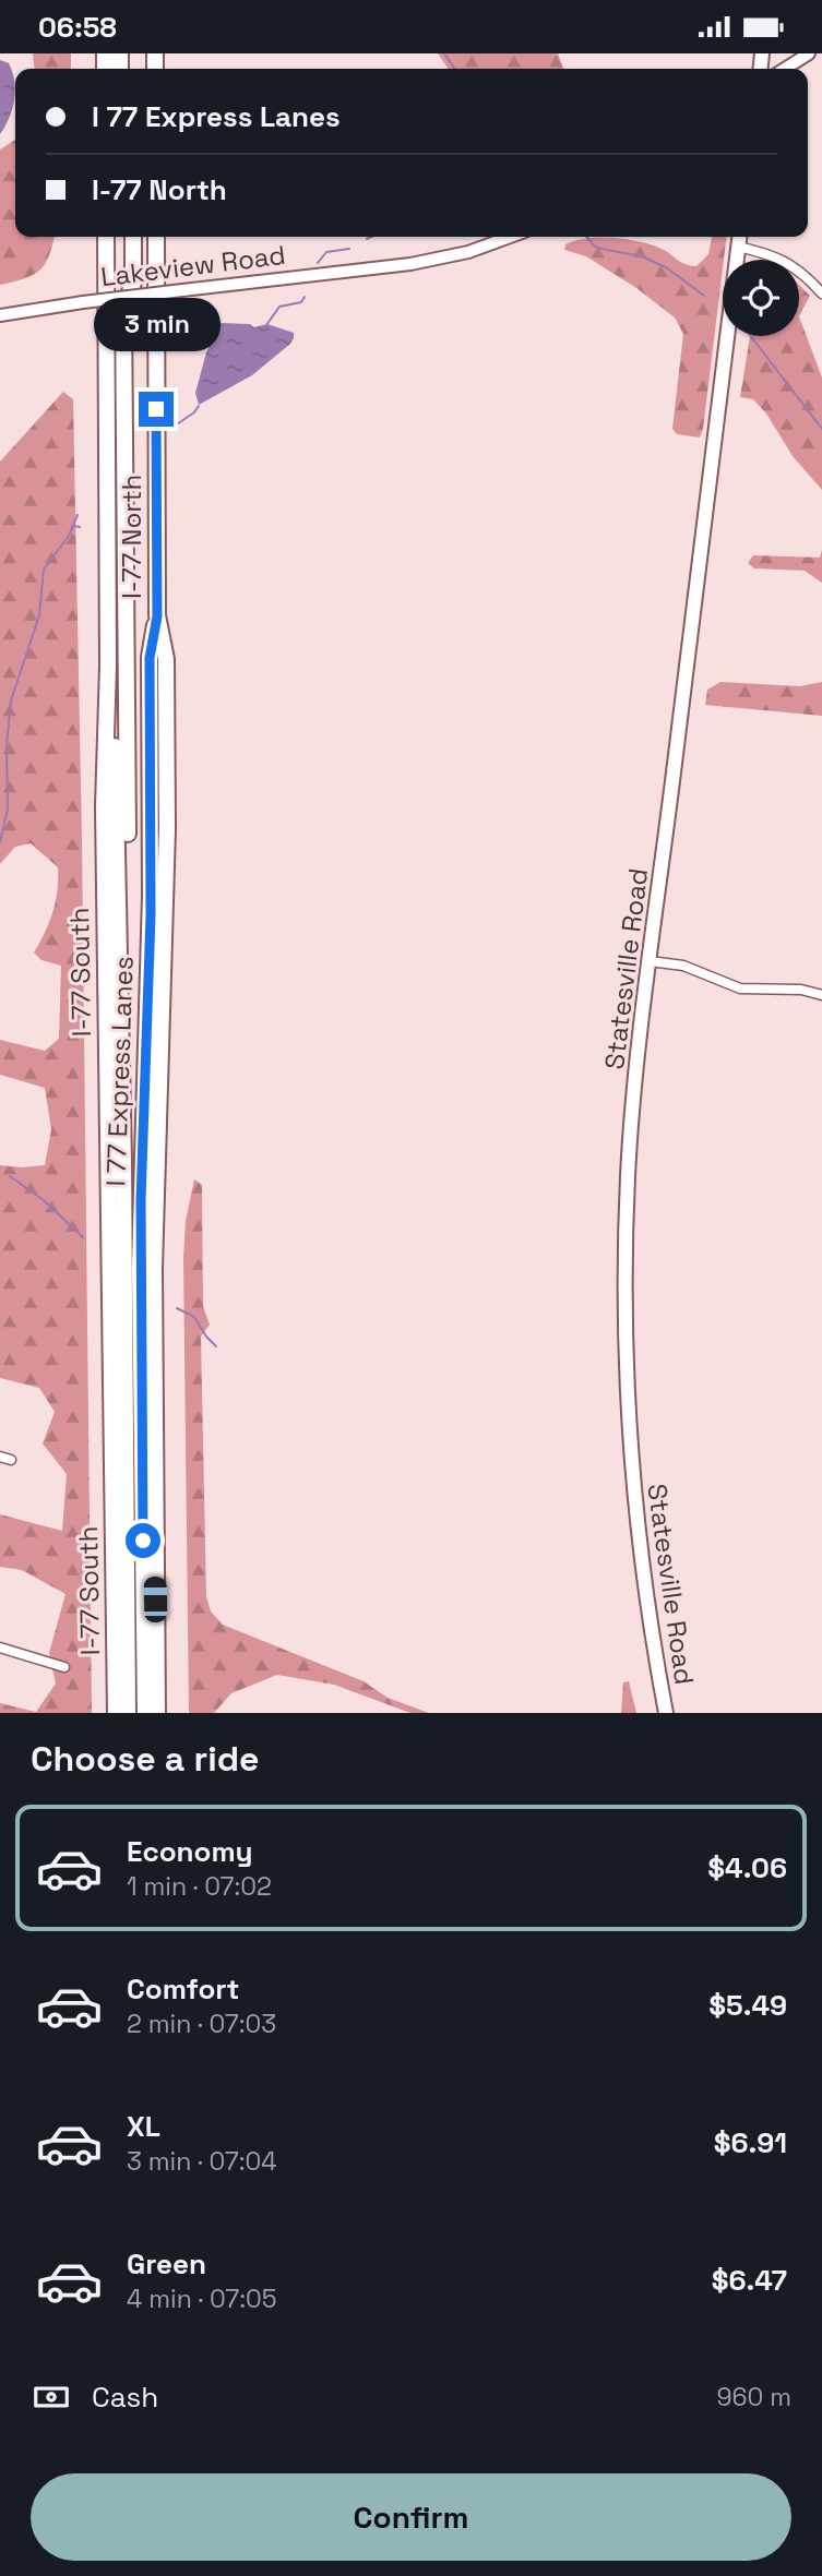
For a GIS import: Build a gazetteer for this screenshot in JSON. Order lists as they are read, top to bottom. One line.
{"streets":{"highway":["I-77 North","I-77 South","I 77 Express Lanes"],"main road":["Lakeview Road","Statesville Road"]},"crossings":[["I-77 North","I 77 Express Lanes"],["I-77 South","I 77 Express Lanes"]],"page":{"status":"06:58","banner":["I 77 Express Lanes","I-77 North"],"bubble":"3 min","heading":"Choose a ride","list":[{"name":"Economy","note":"1 min · 07:02","value":"$4.06"},{"name":"Comfort","note":"2 min · 07:03","value":"$5.49"},{"name":"XL","note":"3 min · 07:04","value":"$6.91"},{"name":"Green","note":"4 min · 07:05","value":"$6.47"}],"pay":["Cash","960 m"],"buttons":"Confirm"}}
